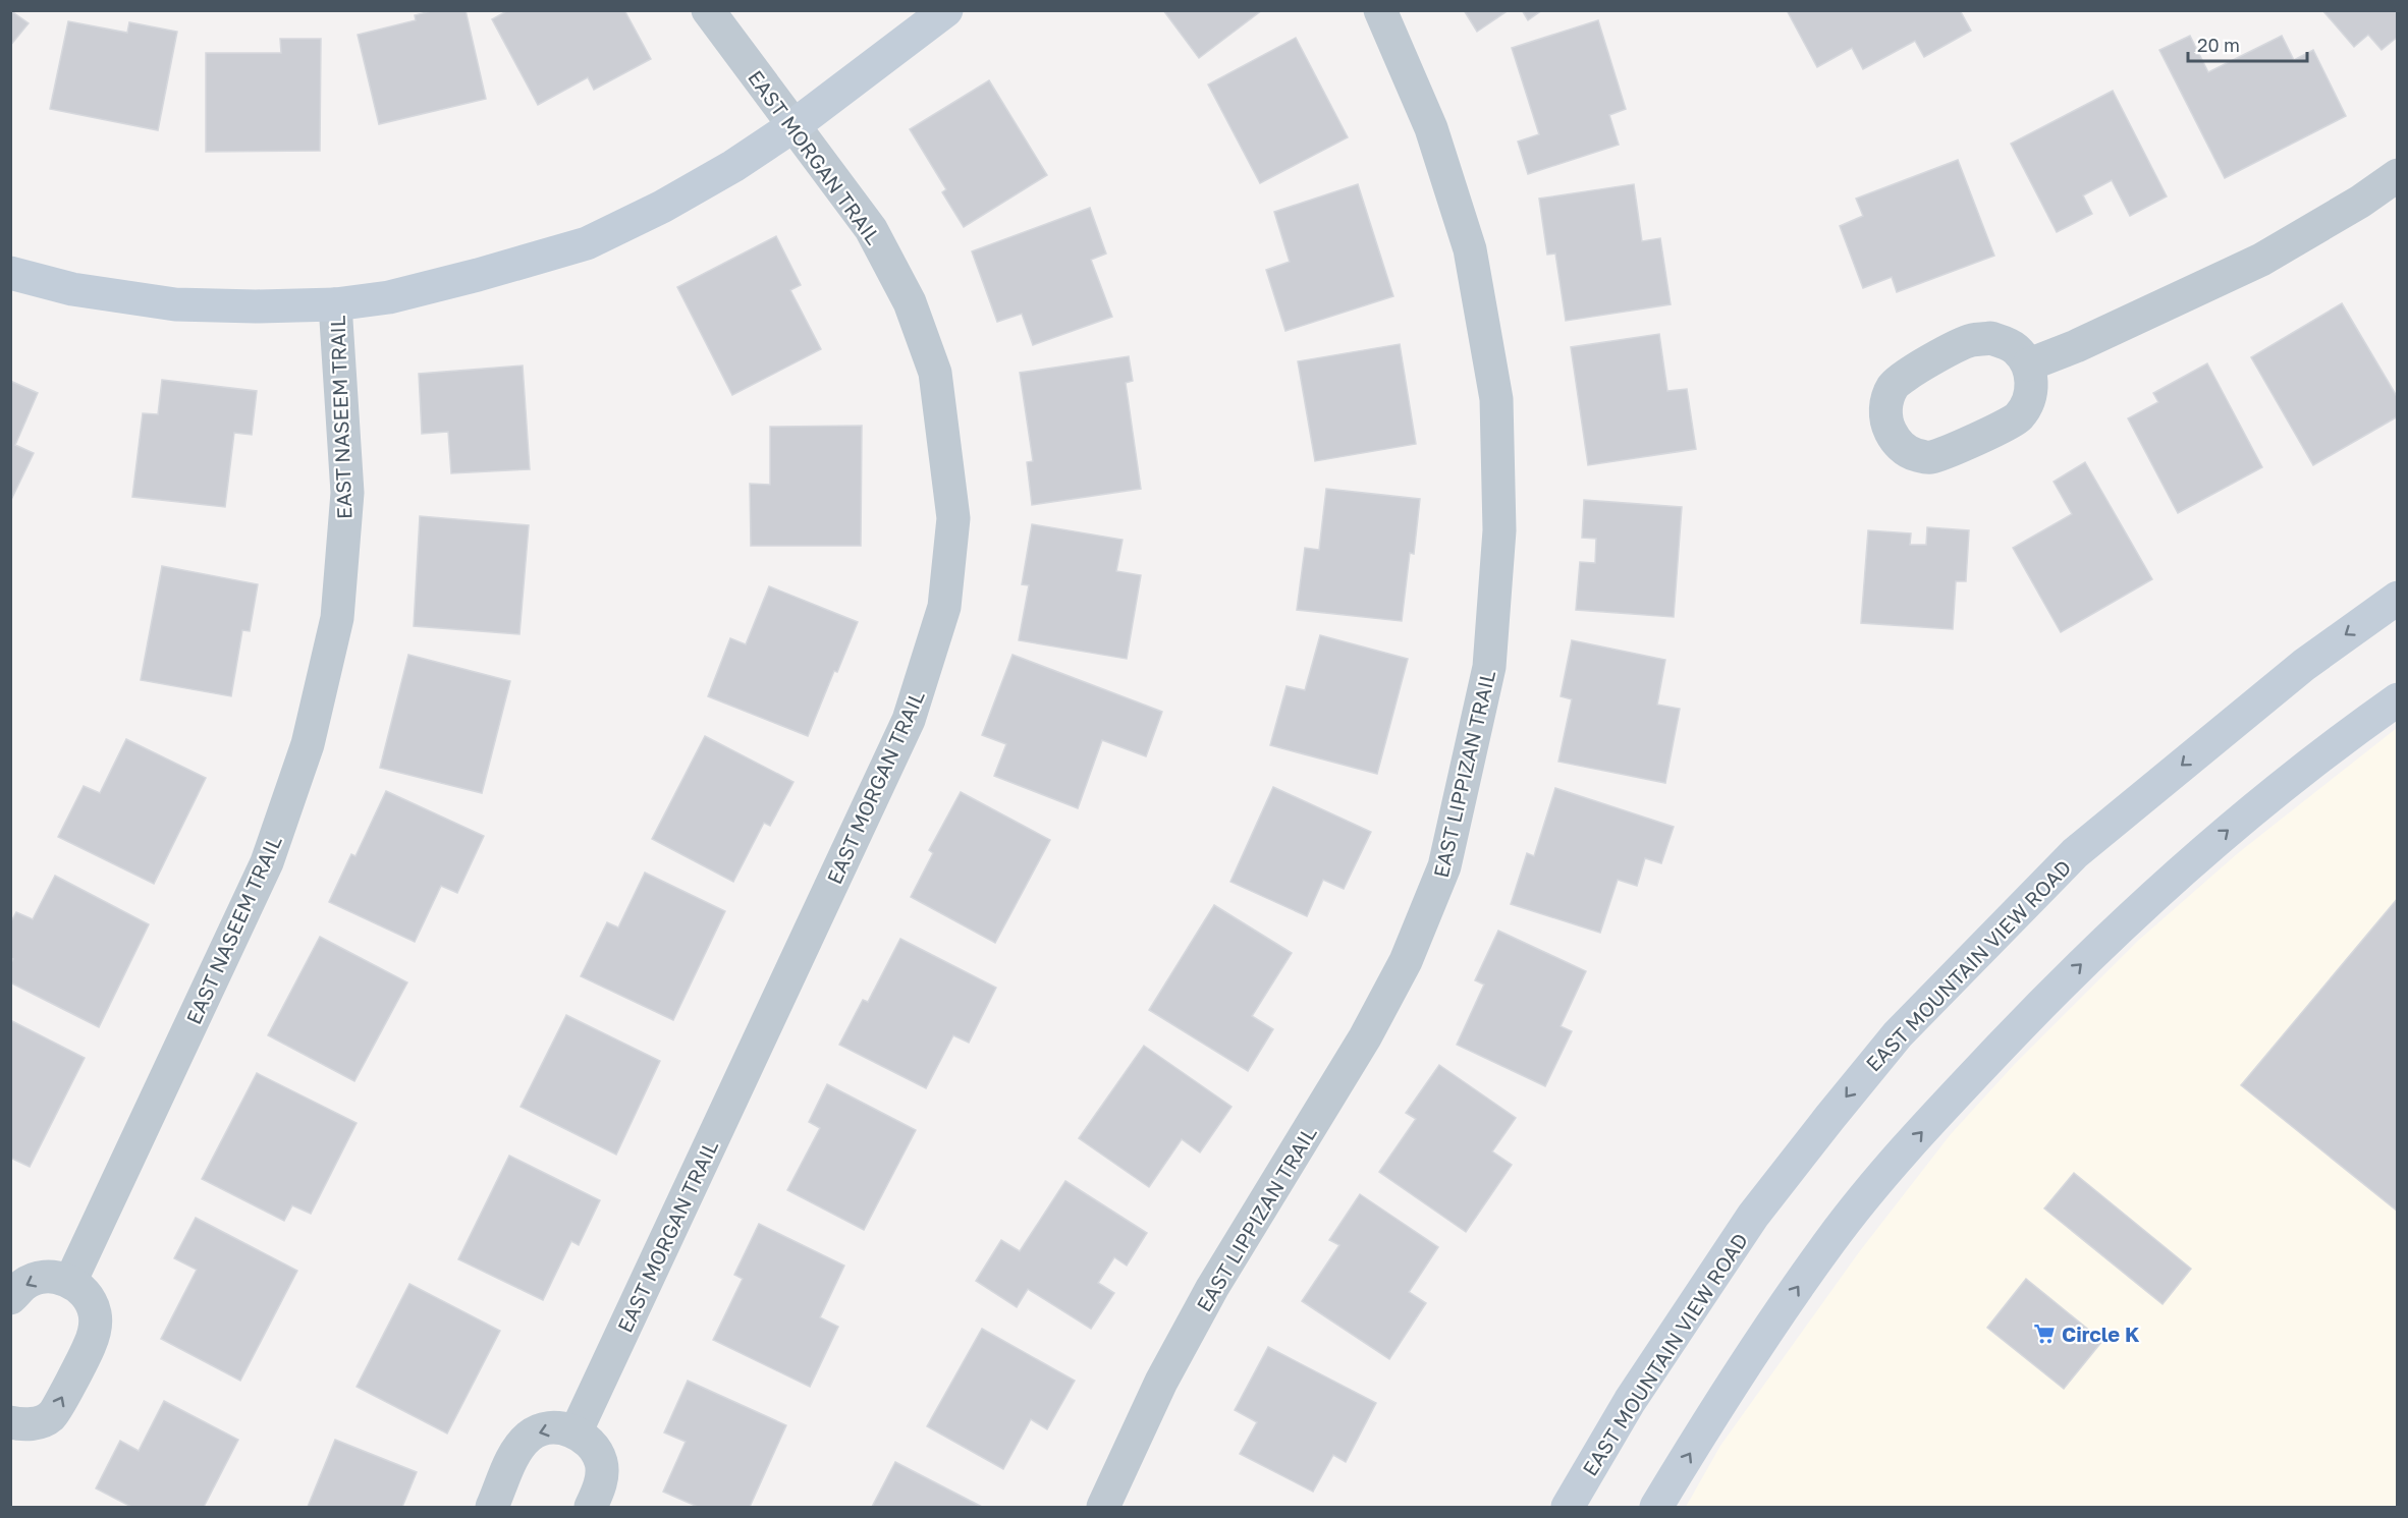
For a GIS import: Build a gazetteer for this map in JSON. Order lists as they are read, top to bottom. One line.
{"streets":{"main road":["EAST MOUNTAIN VIEW ROAD"],"street":["EAST MORGAN TRAIL","EAST NASEEM TRAIL","EAST LIPPIZAN TRAIL"]},"places":{"supermarket":["Circle K"]},"scale_bar":"20 m"}
